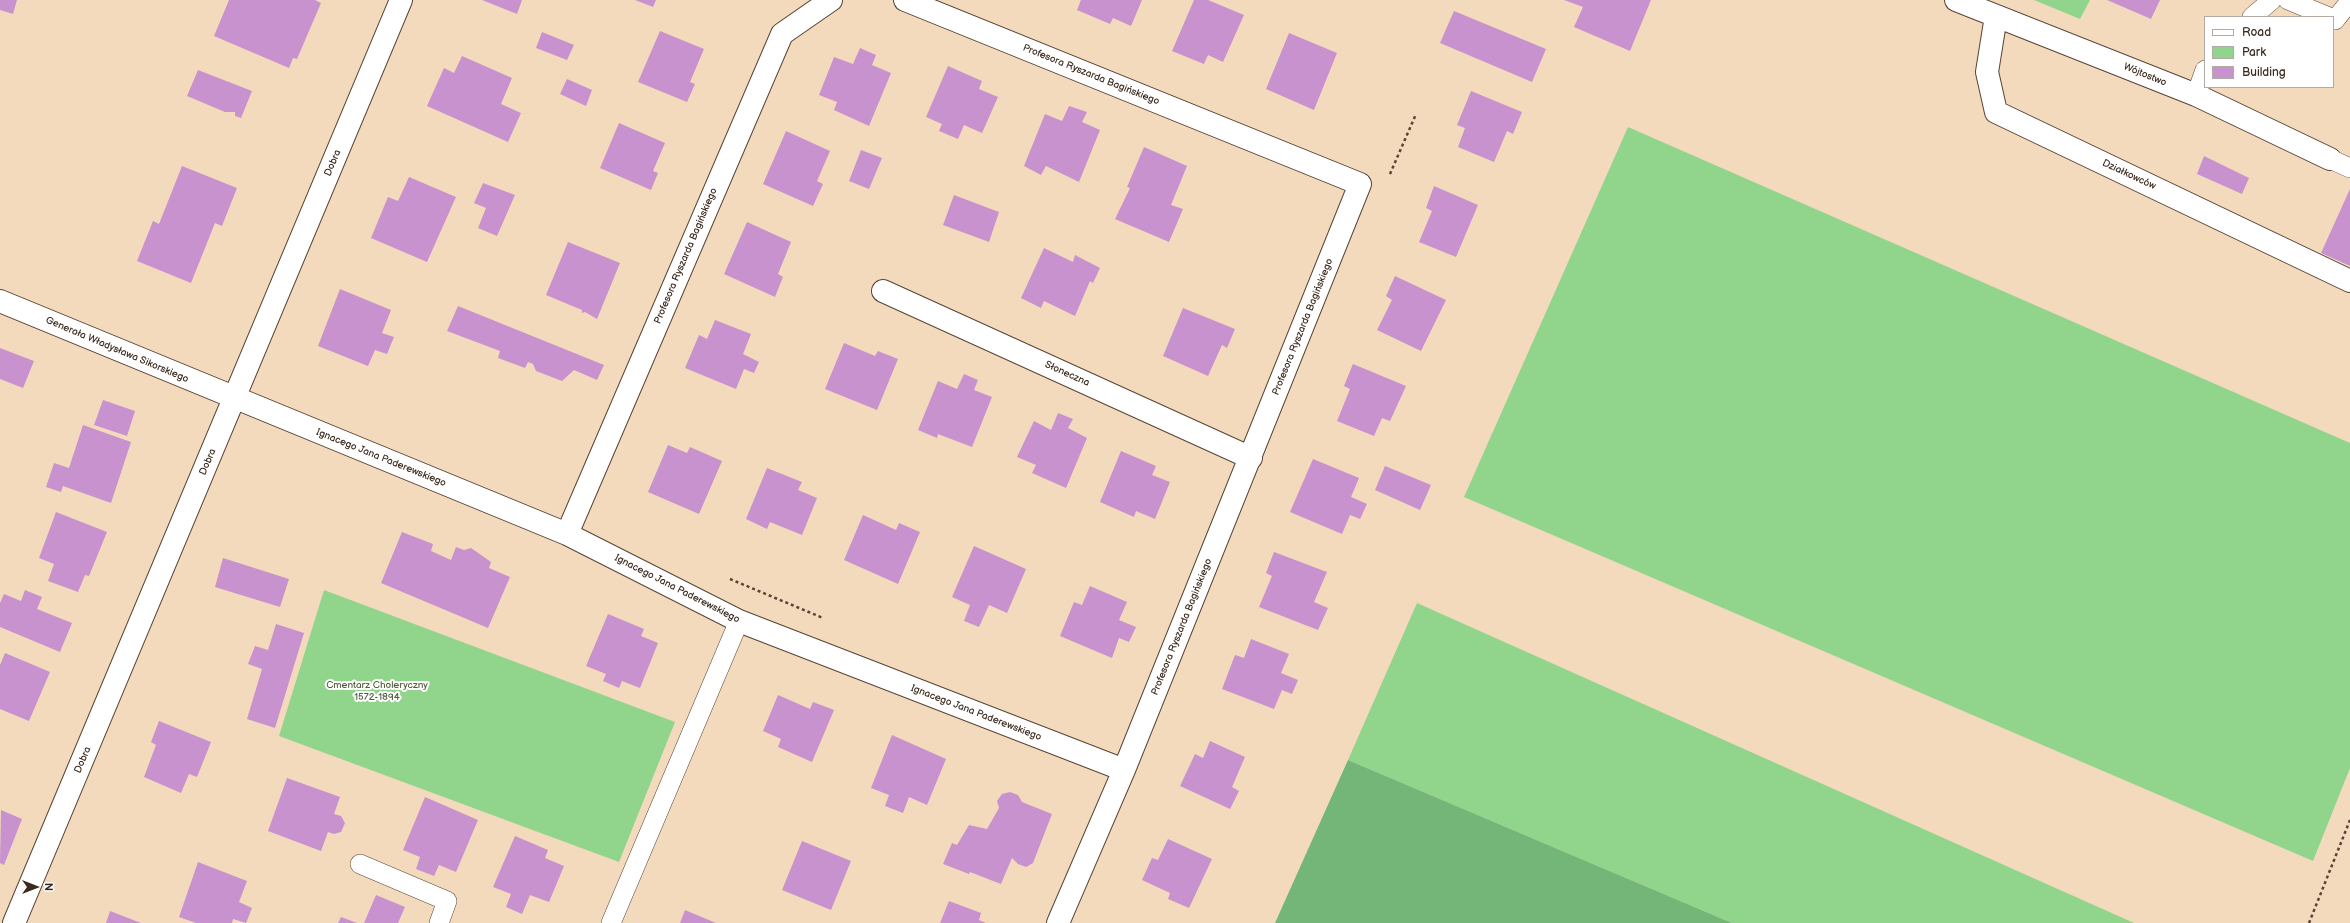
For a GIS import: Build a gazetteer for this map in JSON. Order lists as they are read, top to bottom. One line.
{"streets":{"street":["Profesora Ryszarda Bagińskiego","Wójtostwo","Dobra","Działkowców","Generała Władysława Sikorskiego","Słoneczna","Ignacego Jana Paderewskiego"]},"crossings":[["Profesora Ryszarda Bagińskiego","Słoneczna"],["Profesora Ryszarda Bagińskiego","Ignacego Jana Paderewskiego"],["Wójtostwo","Działkowców"],["Dobra","Generała Władysława Sikorskiego"],["Dobra","Ignacego Jana Paderewskiego"],["Generała Władysława Sikorskiego","Ignacego Jana Paderewskiego"]],"parks":["Cmentarz Choleryczny 1572-1894"],"legend":["Road","Park","Building"],"north":"right"}
